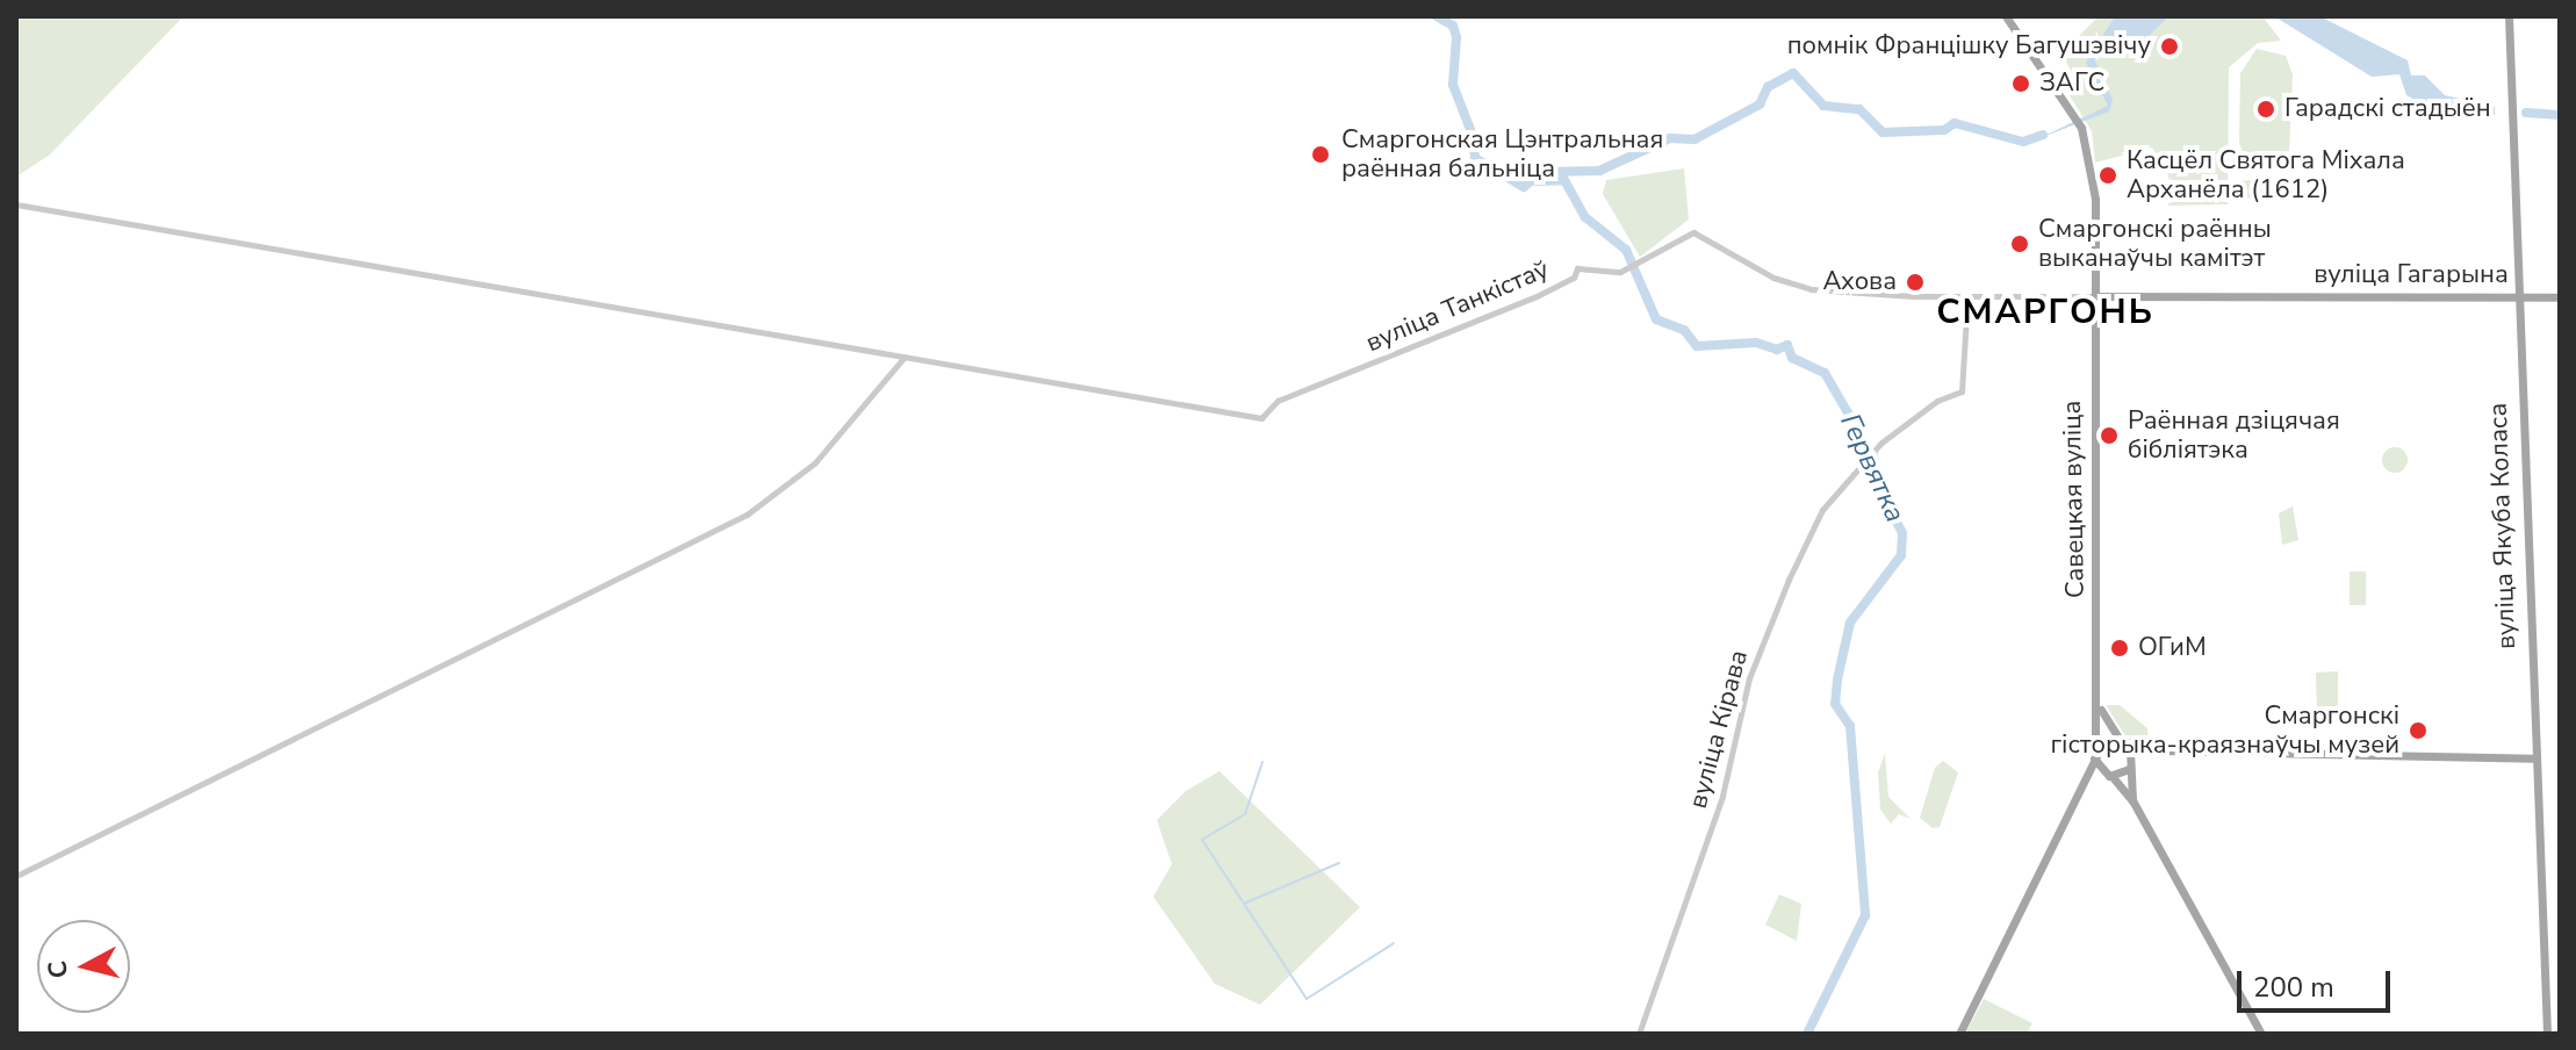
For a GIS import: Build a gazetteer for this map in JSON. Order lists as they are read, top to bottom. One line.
{"streets":{"main road":["вуліца Гагарына","Савецкая вуліца","вуліца Якуба Коласа"],"street":["вуліца Танкістаў","вуліца Кірава"]},"crossings":[["вуліца Гагарына","вуліца Танкістаў"],["вуліца Гагарына","Савецкая вуліца"],["вуліца Гагарына","вуліца Якуба Коласа"],["вуліца Танкістаў","Савецкая вуліца"],["вуліца Танкістаў","вуліца Кірава"]],"districts":["СМАРГОНЬ"],"water":["Гервятка"],"places":["помнік Францішку Багушэвічу","ЗАГС","Гарадскі стадыён","Смаргонская Цэнтральная раённая бальніца","Касцёл Святога Міхала Арханёла (1612)","Смаргонскі раённы выканаўчы камітэт","Ахова","Раённая дзіцячая бібліятэка","ОГиМ","Смаргонскі гісторыка-краязнаўчы музей"],"scale_bar":"200 m","north":"left"}
